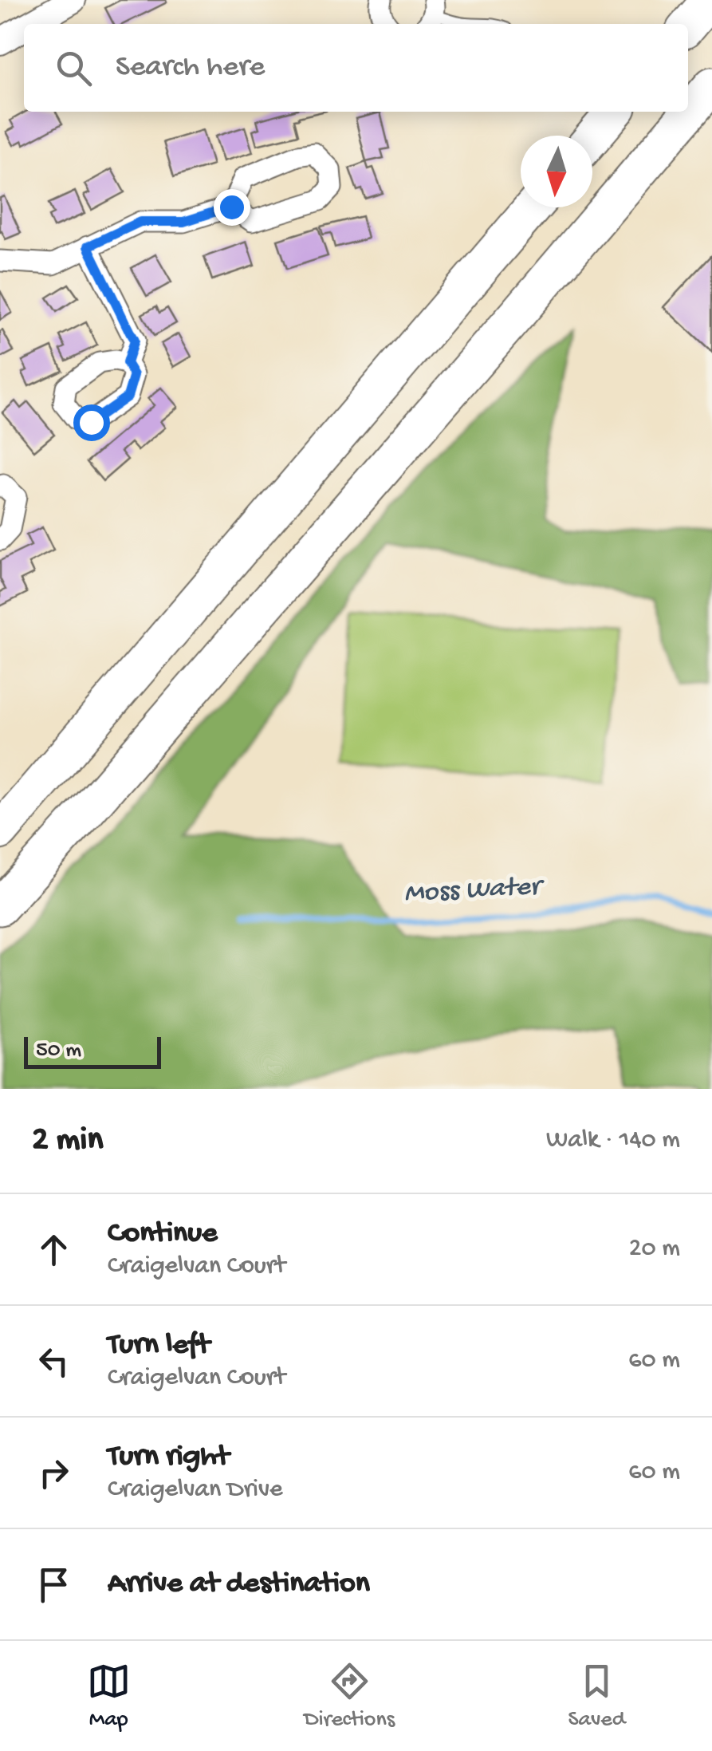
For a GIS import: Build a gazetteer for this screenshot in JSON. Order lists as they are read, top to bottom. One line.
{"water":["Moss Water"],"scale_bar":"50 m","north":"bottom","page":{"search":"Search here","scale":"50 m","heading":["2 min","Walk · 140 m"],"list":[["Continue","Craigelvan Court","20 m"],["Turn left","Craigelvan Court","60 m"],["Turn right","Craigelvan Drive","60 m"],"Arrive at destination"],"nav":["Map","Directions","Saved"]}}
